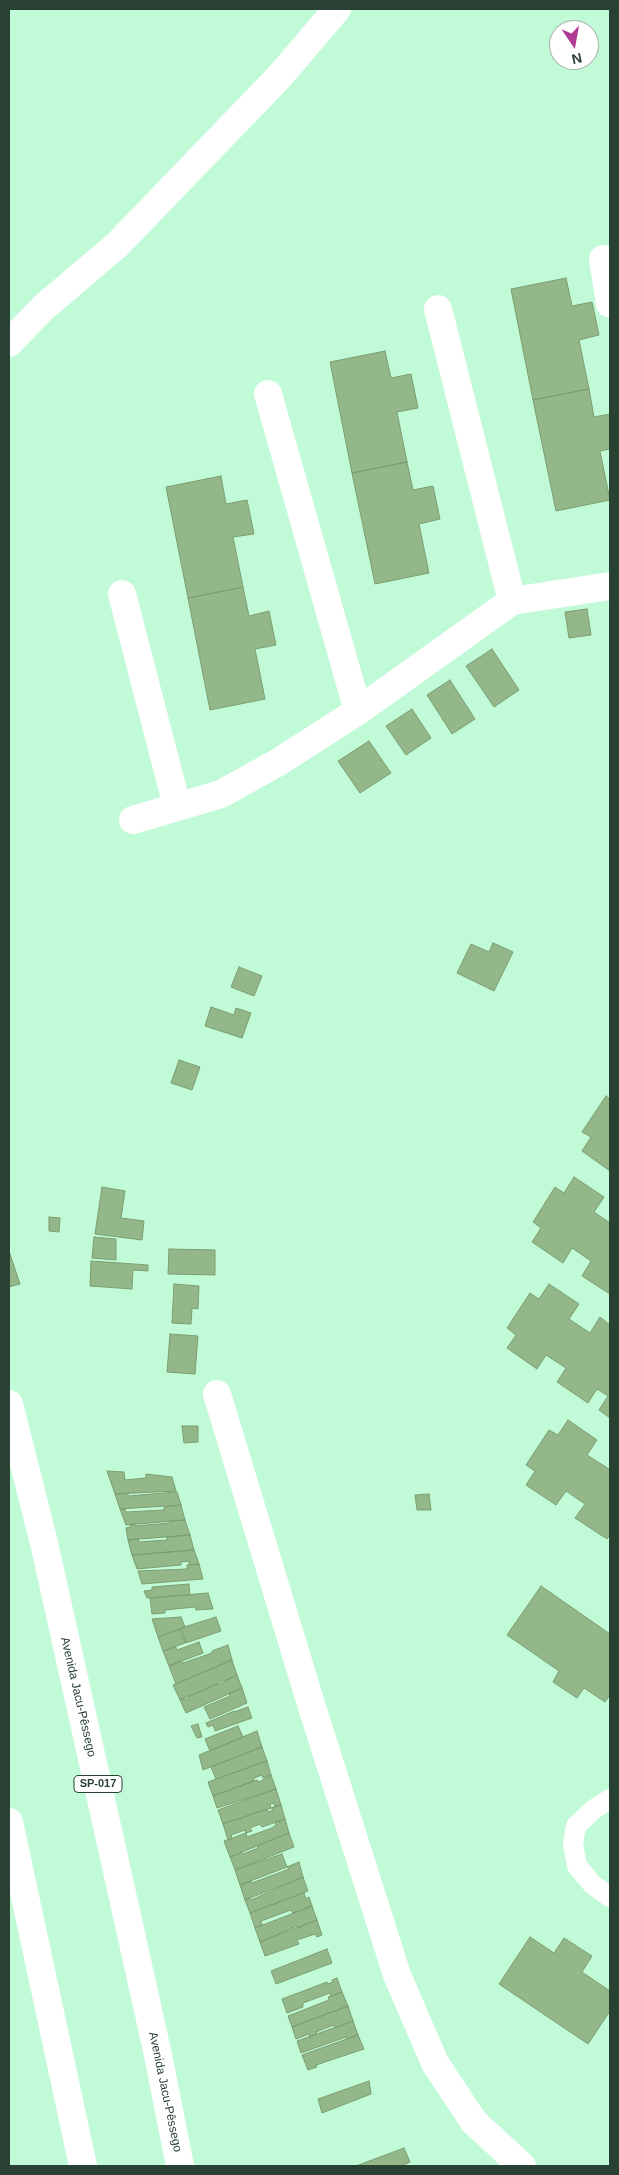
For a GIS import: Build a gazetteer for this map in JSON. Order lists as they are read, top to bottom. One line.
{"streets":{"main road":["Avenida Jacu-Pêssego","SP-017"]},"north":"bottom"}
